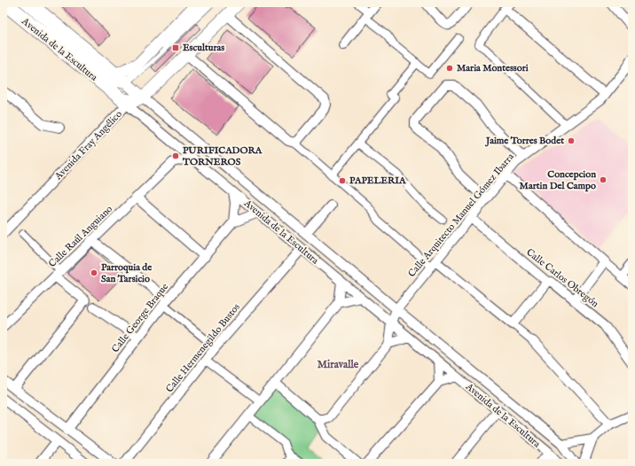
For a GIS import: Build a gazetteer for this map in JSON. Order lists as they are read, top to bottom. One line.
{"streets":{"street":["Avenida de la Escultura","Avenida Fray Angélico","Calle Arquitecto Manuel Gómez Ibarra","Calle Raúl Anguiano","Calle Carlos Obregón","Calle George Braque","Calle Hermenegildo Bustos"]},"crossings":[["Avenida de la Escultura","Avenida Fray Angélico"],["Avenida de la Escultura","Calle Arquitecto Manuel Gómez Ibarra"],["Avenida de la Escultura","Calle Hermenegildo Bustos"],["Calle Arquitecto Manuel Gómez Ibarra","Calle Carlos Obregón"]],"districts":["Miravalle"],"places":{"transit":["Esculturas"],"other":["Maria Montessori","Jaime Torres Bodet","PURIFICADORA TORNEROS","Concepcion Martin Del Campo","PAPELERIA","Parroquia de San Tarsicio"]}}
